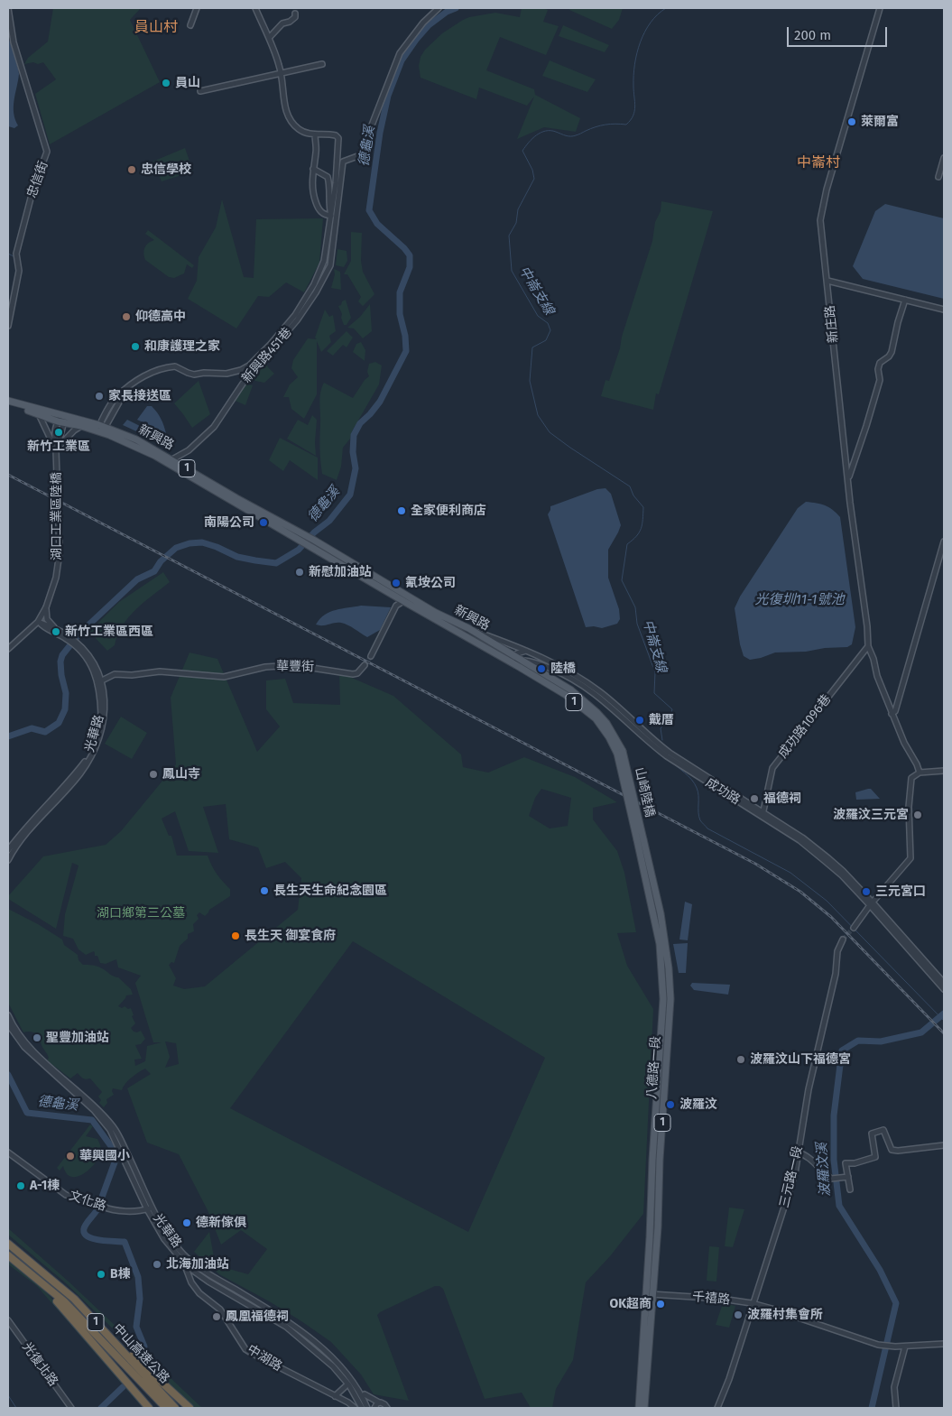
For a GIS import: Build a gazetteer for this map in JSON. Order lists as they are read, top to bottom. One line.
{"streets":{"highway":["1","中山高速公路"],"main road":["新興路","山崎陸橋","八德路一段"],"street":["忠信街","新庄路","新興路451巷","湖口工業區陸橋","華豐街","成功路1096巷","光華路","成功路","三元路一段","文化路","千禧路","中湖路","光復北路"]},"crossings":[["新庄路","成功路1096巷"],["新興路451巷","新興路"],["新興路","1"],["新興路","湖口工業區陸橋"],["新興路","成功路"],["1","成功路"],["1","山崎陸橋"],["湖口工業區陸橋","光華路"],["華豐街","光華路"],["成功路1096巷","成功路"],["光華路","文化路"],["光華路","中湖路"],["山崎陸橋","八德路一段"],["八德路一段","千禧路"],["三元路一段","千禧路"]],"districts":["員山村","中崙村"],"water":["德龜溪","中崙支線","光復圳11-1號池","波羅汶溪"],"parks":["湖口鄉第三公墓"],"places":["員山","萊爾富","忠信學校","仰德高中","和康護理之家","家長接送區","新竹工業區","全家便利商店","南陽公司","新慰加油站","氰垵公司","新竹工業區西區","陸橋","戴厝","鳳山寺","福德祠","波羅汶三元宮","長生天生命紀念園區","三元宮口","長生天 御宴食府","聖豐加油站","波羅汶山下福德宮","波羅汶","華興國小","A-1棟","德新傢俱","北海加油站","B棟","OK超商","波羅村集會所","鳳凰福德祠"],"scale_bar":"200 m"}
